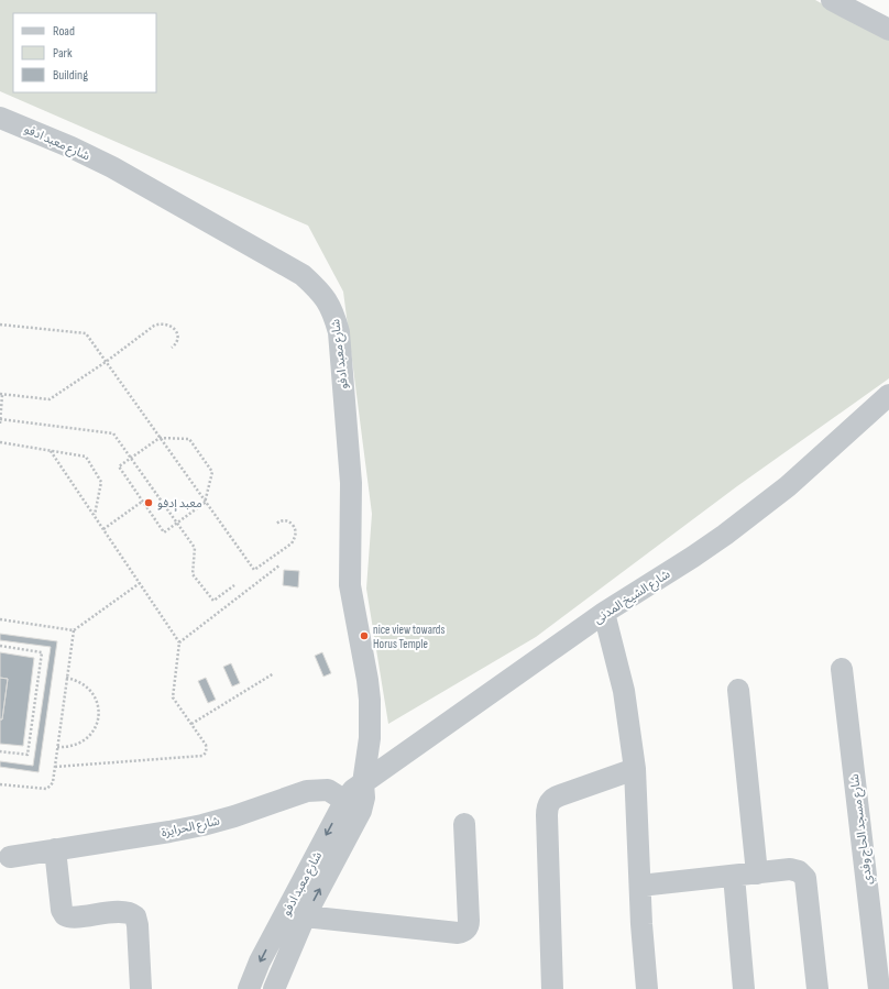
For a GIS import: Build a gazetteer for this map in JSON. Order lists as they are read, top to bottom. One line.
{"streets":{"street":["شارع معبد ادفو","شارع الشيخ المدنى","شارع الحرايزة","شارع مسجد الحاج وفدي"]},"crossings":[["شارع معبد ادفو","شارع الشيخ المدنى"],["شارع معبد ادفو","شارع الحرايزة"]],"places":["معبد إدفو","nice view towards Horus Temple"],"legend":["Road","Park","Building"]}
